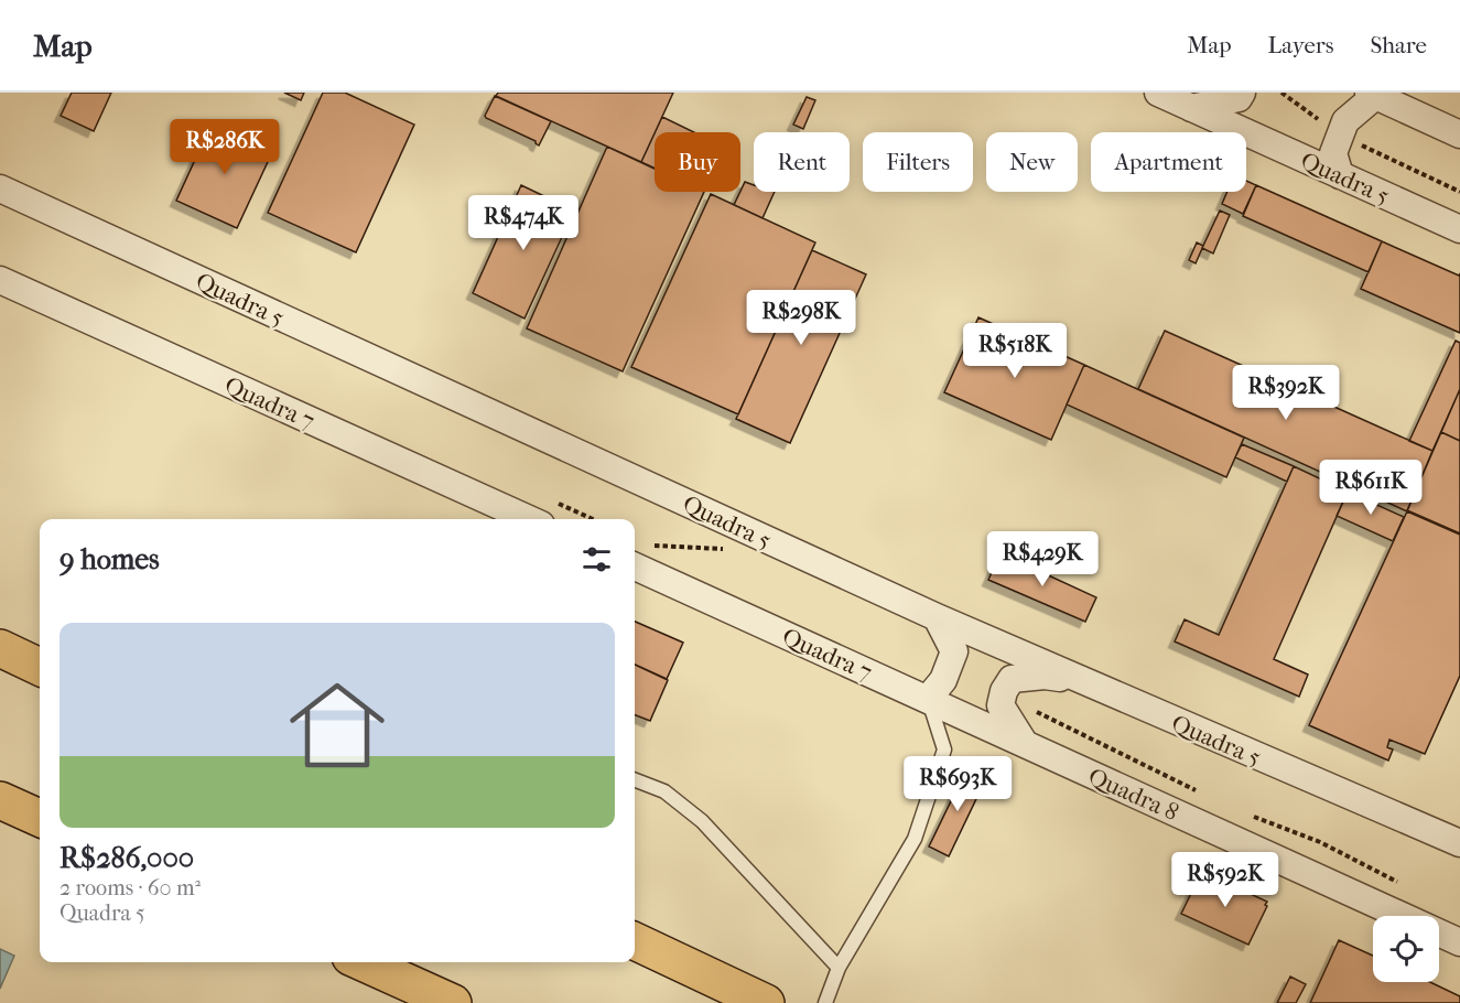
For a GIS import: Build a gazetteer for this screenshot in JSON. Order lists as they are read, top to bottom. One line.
{"streets":{"street":["Quadra 5","Quadra 7","Quadra 8"]},"crossings":[["Quadra 7","Quadra 8"]],"page":{"header":"Map","nav":["Map","Layers","Share"],"price":["R$286K","R$474K","R$298K","R$518K","R$392K","R$611K","R$429K","R$693K","R$592K"],"chip":["Buy","Rent","Filters","New","Apartment"],"heading":"9 homes","list":[{"name":"R$286,000","note":"2 rooms · 60 m² · Quadra 5"}]}}
